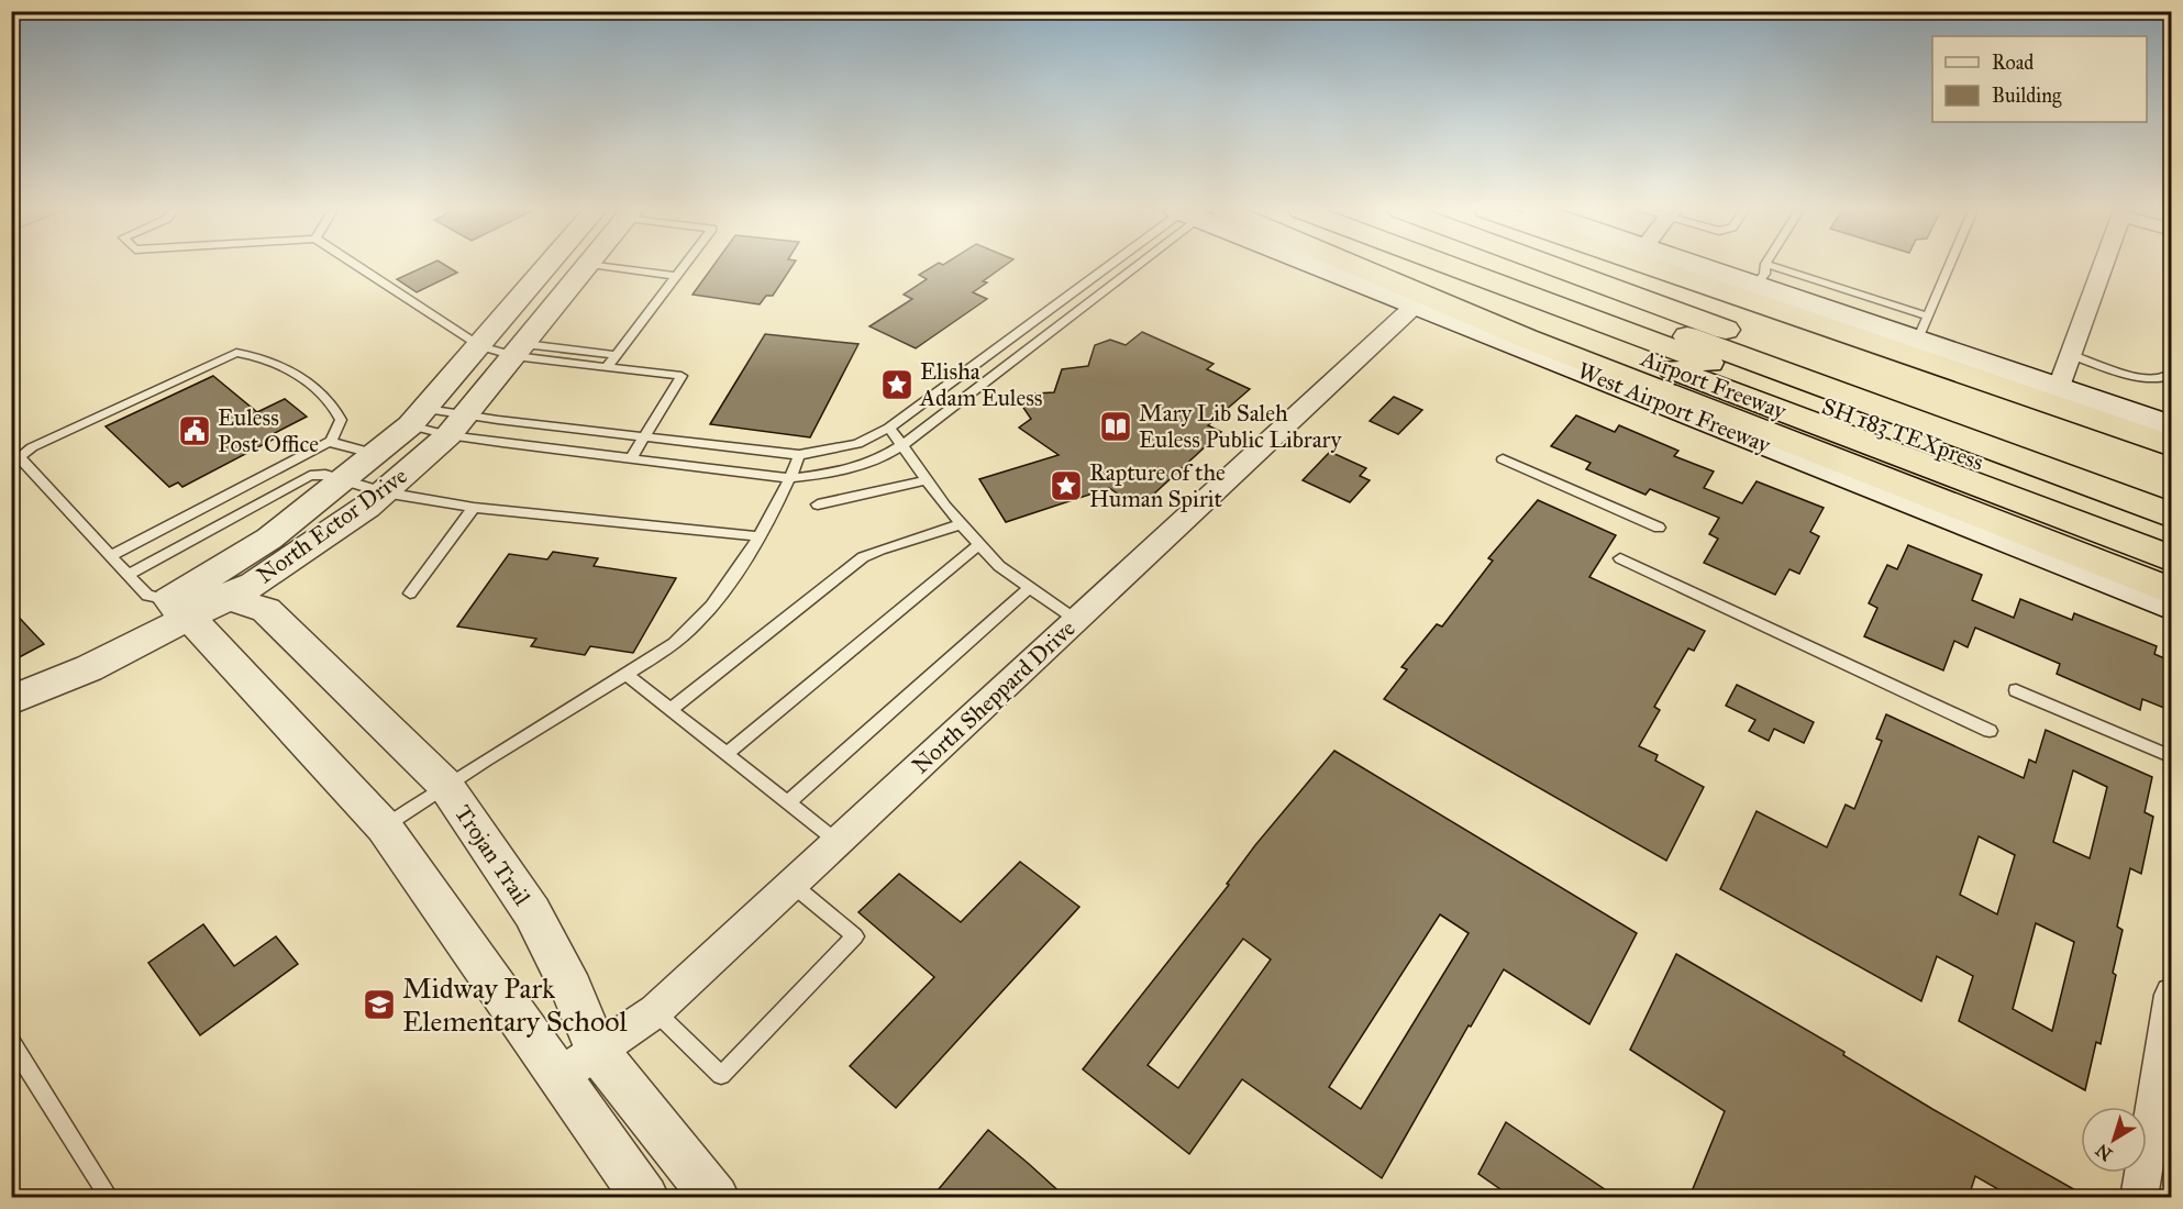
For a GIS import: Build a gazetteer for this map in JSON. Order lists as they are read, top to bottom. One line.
{"streets":{"highway":["Airport Freeway","SH 183 TEXpress"],"main road":["West Airport Freeway"],"street":["North Ector Drive","North Sheppard Drive","Trojan Trail"]},"crossings":[["West Airport Freeway","North Sheppard Drive"],["North Ector Drive","Trojan Trail"],["North Sheppard Drive","Trojan Trail"]],"places":{"place":["Elisha Adam Euless","Rapture of the Human Spirit"],"library":["Mary Lib Saleh Euless Public Library"],"public building":["Euless Post Office"],"school or university":["Midway Park Elementary School"]},"legend":["Road","Building"],"north":"bottom left"}
